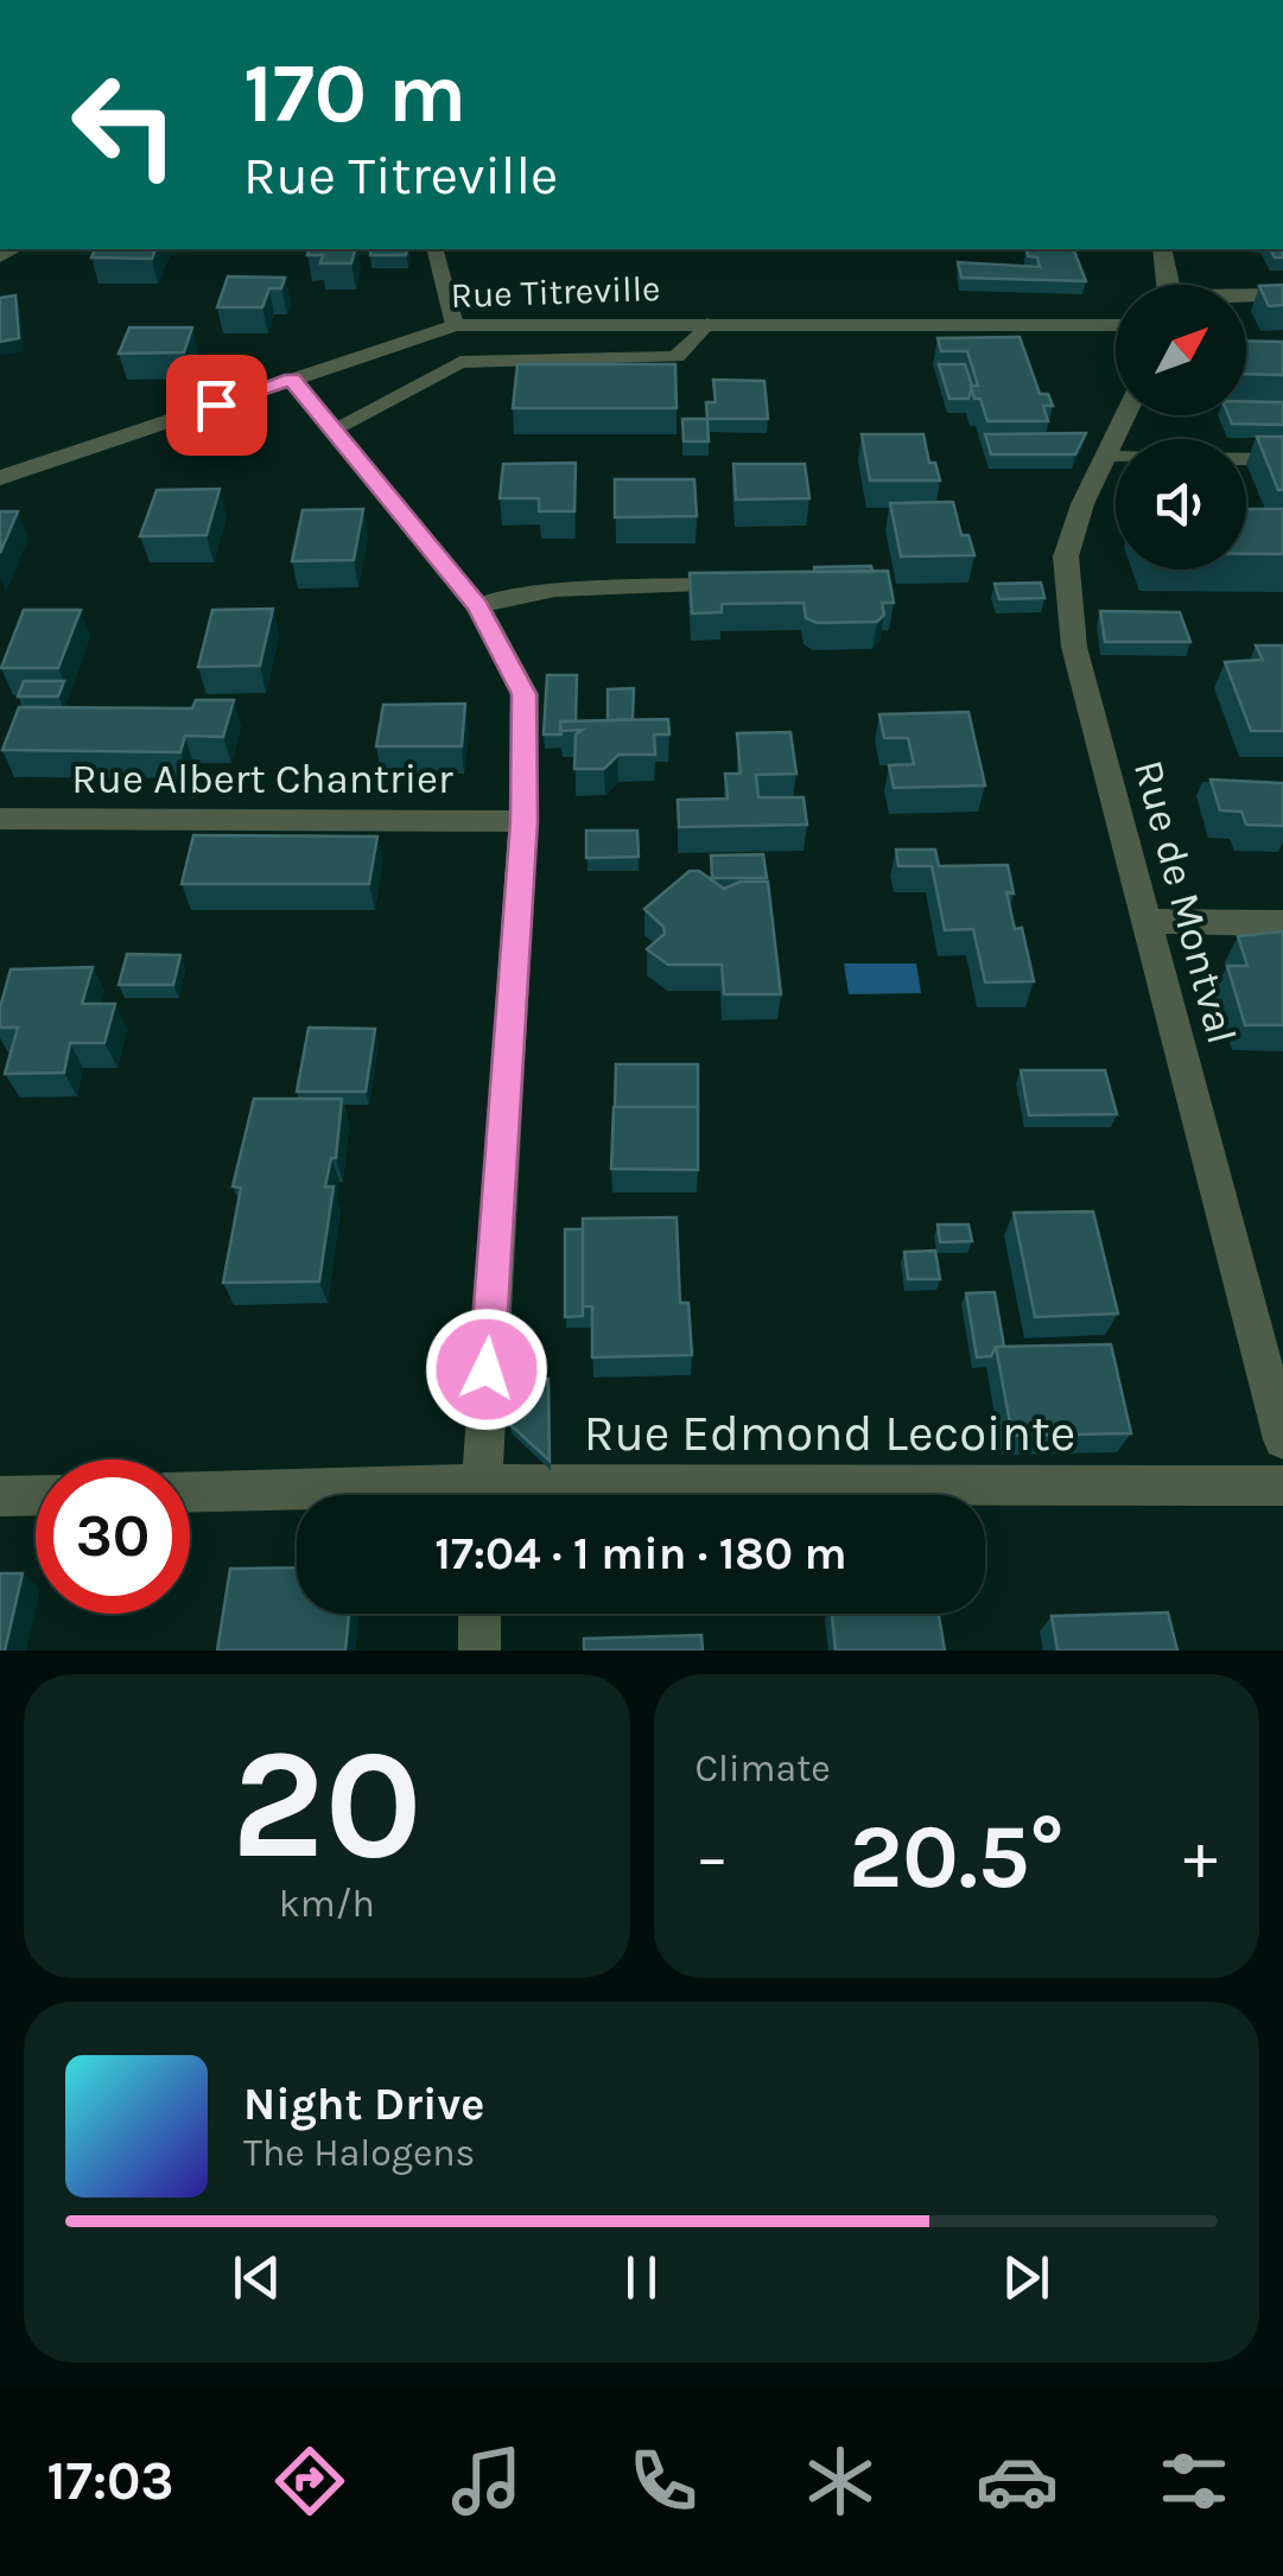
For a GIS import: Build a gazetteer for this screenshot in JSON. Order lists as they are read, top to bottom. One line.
{"streets":{"street":["Rue Titreville","Rue Albert Chantrier","Rue de Montval","Rue Edmond Lecointe"]},"north":"top right","page":{"turn":["170 m","Rue Titreville"],"limit":"30","trip":"17:04 · 1 min · 180 m","tile":[["20","km/h"],"Climate"],"heat":["−","20.5°","+"],"song":["Night Drive","The Halogens"],"tabs":"17:03"}}
